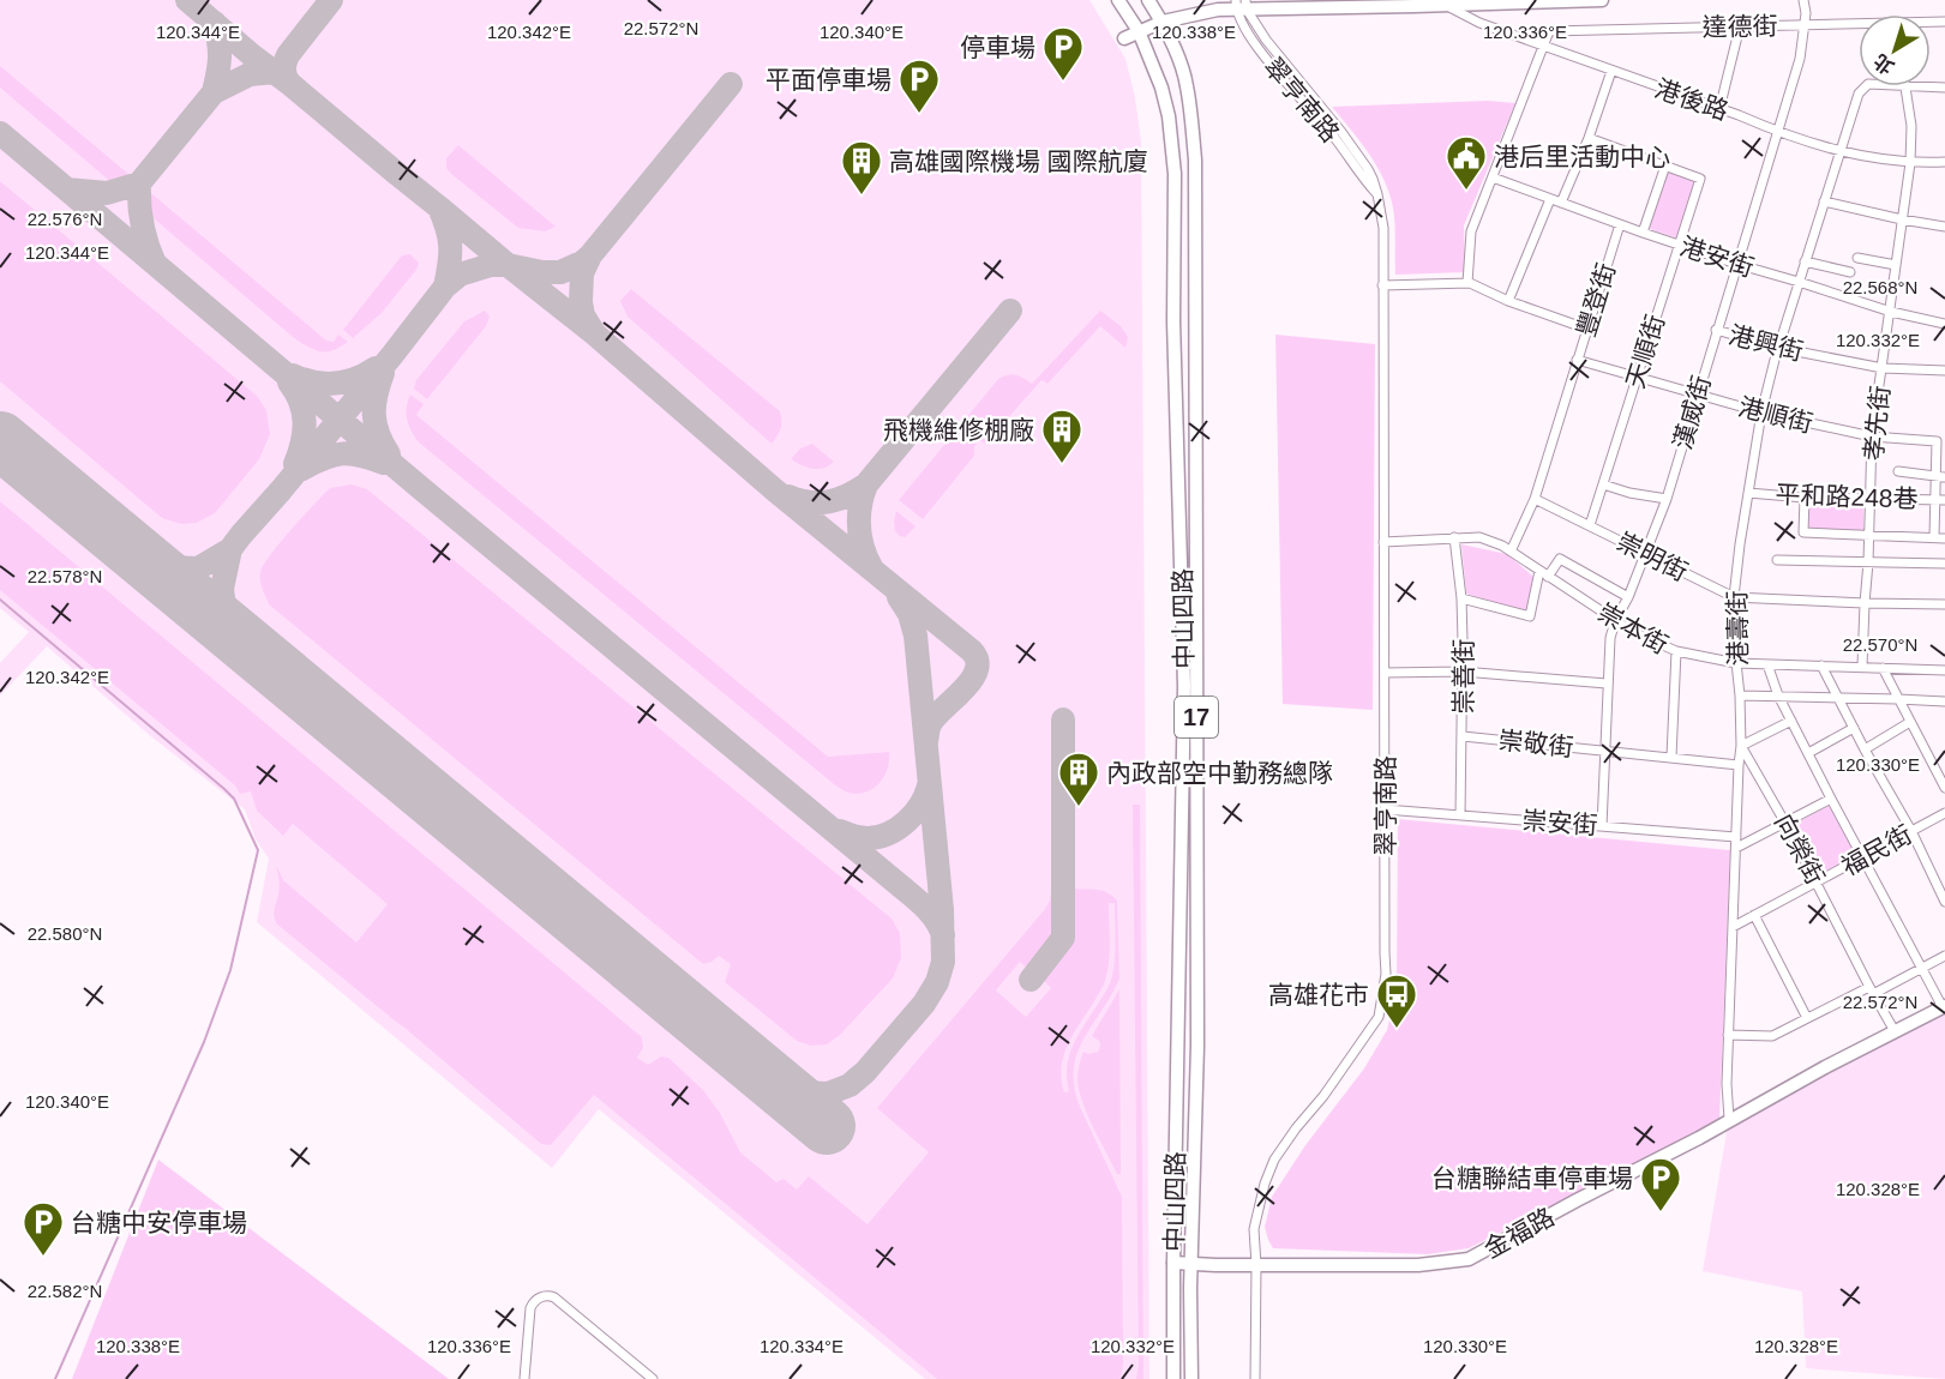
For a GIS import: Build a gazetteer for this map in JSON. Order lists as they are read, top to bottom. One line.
{"streets":{"main road":["中山四路","17","金福路"],"street":["達德街","翠亨南路","港後路","港安街","豐登街","港興街","天順街","漢威街","港順街","孝先街","平和路248巷","崇明街","崇本街","港壽街","崇善街","崇敬街","崇安街","向榮街","福民街"]},"crossings":[["達德街","港後路"],["達德街","漢威街"],["翠亨南路","崇本街"],["翠亨南路","崇安街"],["翠亨南路","金福路"],["港後路","漢威街"],["港後路","孝先街"],["港後路","港壽街"],["港安街","豐登街"],["港安街","天順街"],["港安街","漢威街"],["港安街","孝先街"],["港安街","港壽街"],["豐登街","港順街"],["豐登街","崇明街"],["豐登街","崇本街"],["港興街","漢威街"],["港興街","孝先街"],["港興街","港壽街"],["天順街","港順街"],["天順街","崇明街"],["漢威街","港順街"],["漢威街","崇明街"],["漢威街","崇本街"],["漢威街","崇敬街"],["漢威街","崇安街"],["港順街","孝先街"],["港順街","港壽街"],["孝先街","平和路248巷"],["孝先街","崇明街"],["孝先街","崇本街"],["平和路248巷","港壽街"],["崇明街","港壽街"],["中山四路","金福路"],["崇本街","港壽街"],["崇本街","崇善街"],["港壽街","崇敬街"],["港壽街","崇安街"],["港壽街","向榮街"],["港壽街","福民街"],["港壽街","金福路"],["崇善街","崇敬街"],["崇善街","崇安街"],["向榮街","福民街"],["向榮街","金福路"]],"places":{"parking":["停車場","平面停車場","台糖聯結車停車場","台糖中安停車場"],"public building":["港后里活動中心"],"building":["高雄國際機場 國際航廈","飛機維修棚廠","內政部空中勤務總隊"],"bus stop":["高雄花市"]},"north":"bottom left","coordinates":["22.572°N","120.342°E","120.344°E","120.340°E","120.338°E","120.336°E","22.576°N","22.568°N","120.332°E","22.578°N","22.570°N","120.330°E","22.580°N","120.328°E","22.582°N","120.334°E"]}
